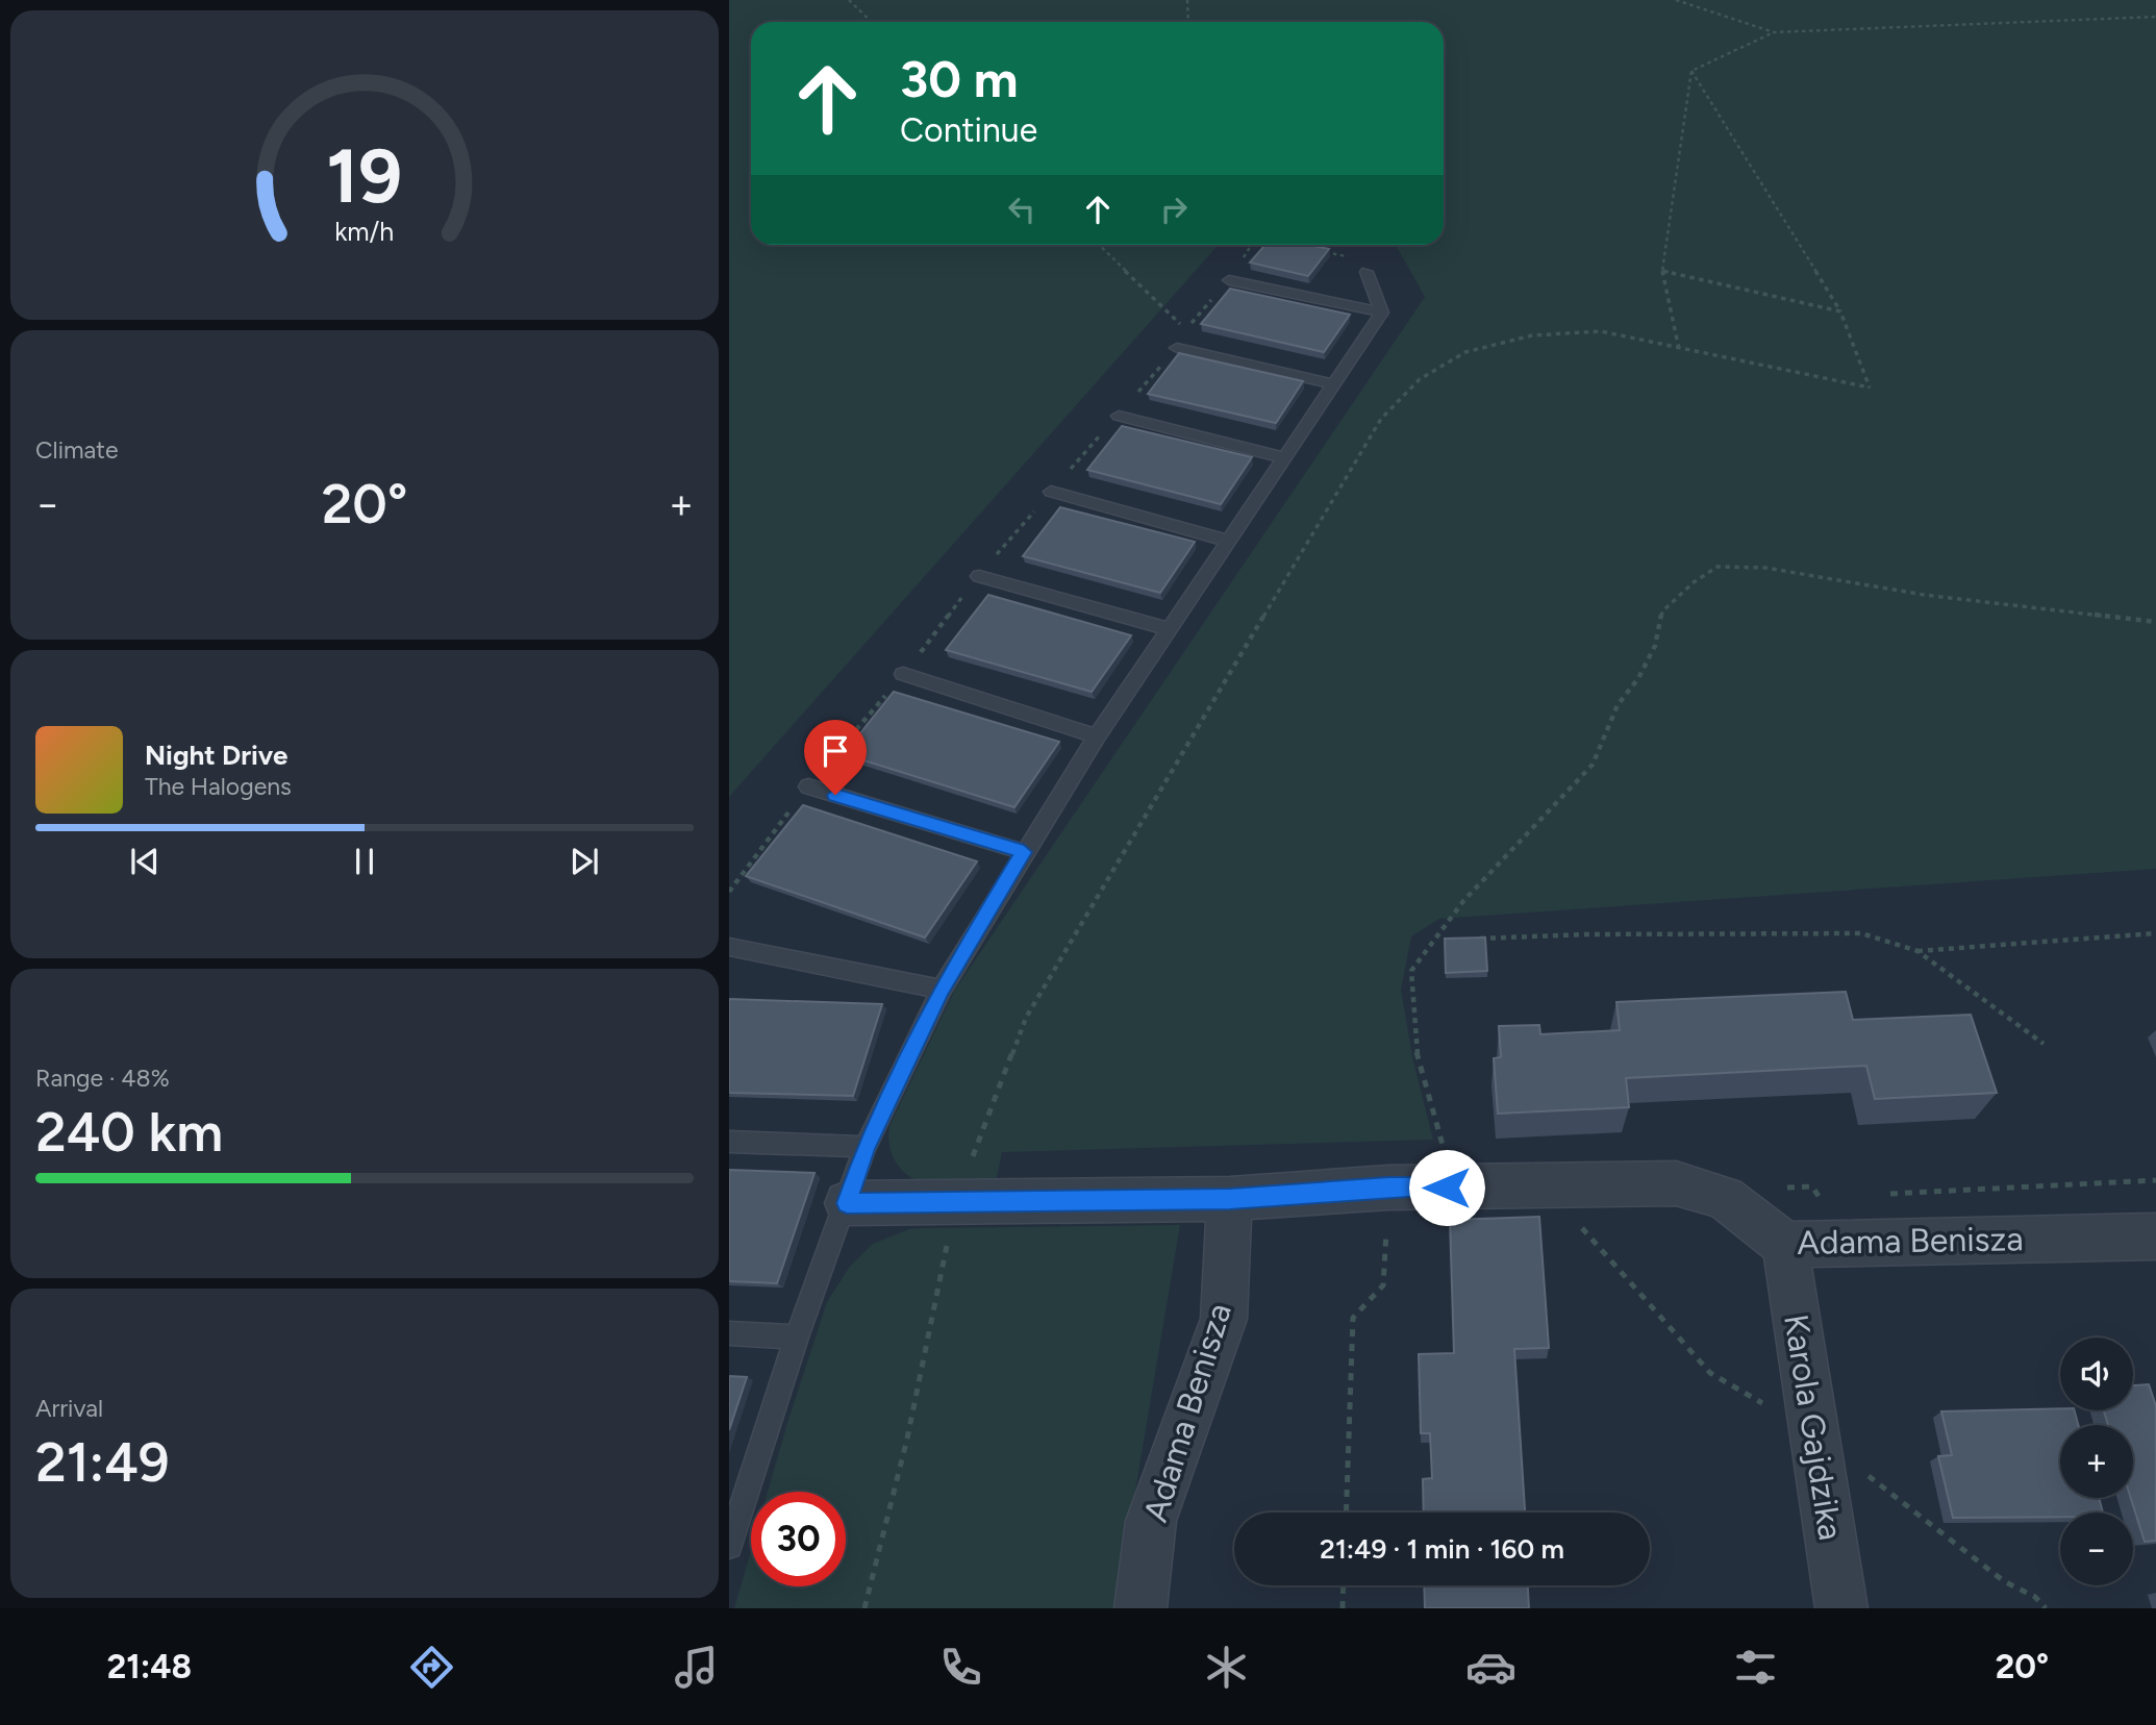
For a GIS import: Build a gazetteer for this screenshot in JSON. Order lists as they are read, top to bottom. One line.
{"streets":{"street":["Adama Benisza","Karola Gajdzika"]},"crossings":[["Adama Benisza","Karola Gajdzika"]],"page":{"turn":["30 m","Continue"],"tile":["Climate",["Range · 48%","240 km"],["Arrival","21:49"]],"heat":["−","20°","+"],"song":["Night Drive","The Halogens"],"map_buttons":["+","−"],"limit":"30","trip":"21:49 · 1 min · 160 m","tabs":["21:48","20°"],"gauge":["19","km/h"]}}
